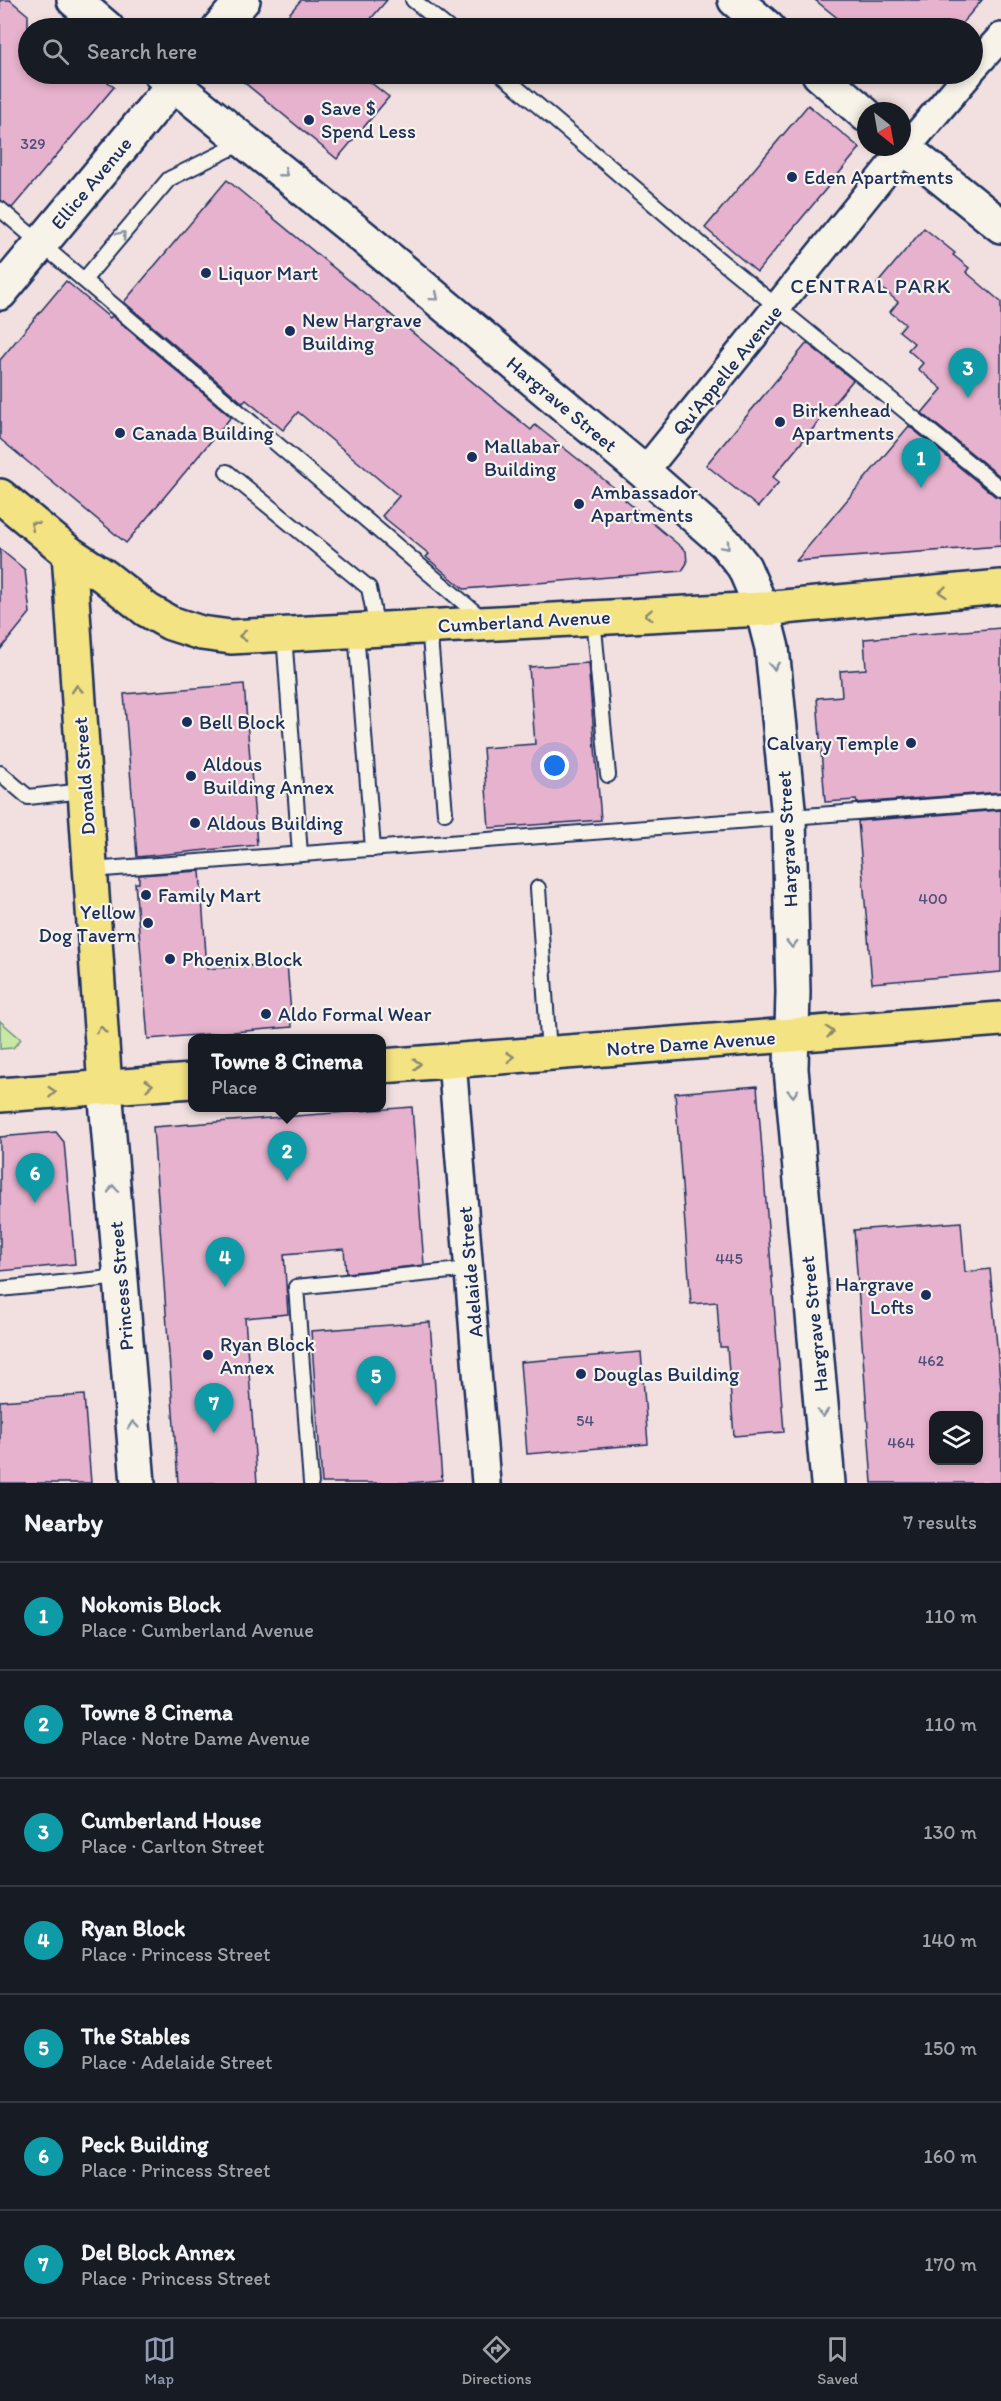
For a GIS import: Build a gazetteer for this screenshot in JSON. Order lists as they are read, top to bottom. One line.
{"streets":{"main road":["Cumberland Avenue","Donald Street","Notre Dame Avenue"],"street":["Ellice Avenue","Qu'Appelle Avenue","Hargrave Street","Adelaide Street","Princess Street"]},"crossings":[["Qu'Appelle Avenue","Hargrave Street"],["Hargrave Street","Cumberland Avenue"],["Hargrave Street","Notre Dame Avenue"],["Cumberland Avenue","Donald Street"],["Donald Street","Princess Street"],["Notre Dame Avenue","Adelaide Street"]],"one_way":["Hargrave Street","Cumberland Avenue","Donald Street","Notre Dame Avenue","Princess Street"],"districts":["CENTRAL PARK"],"places":["Save $ Spend Less","Eden Apartments","Liquor Mart","New Hargrave Building","Birkenhead Apartments","Canada Building","Mallabar Building","Ambassador Apartments","Bell Block","Calvary Temple","Aldous Building Annex","Aldous Building","Family Mart","Yellow Dog Tavern","Phoenix Block","Aldo Formal Wear","Hargrave Lofts","Ryan Block Annex","Douglas Building"],"house_numbers":["329","400","445","462","54","464"],"north":"bottom right","page":{"search":"Search here","pins":["3","1","2","6","4","5","7"],"popup":["Towne 8 Cinema","Place"],"heading":["Nearby","7 results"],"list":[{"mark":"1","name":"Nokomis Block","note":"Place · Cumberland Avenue","value":"110 m"},{"mark":"2","name":"Towne 8 Cinema","note":"Place · Notre Dame Avenue","value":"110 m"},{"mark":"3","name":"Cumberland House","note":"Place · Carlton Street","value":"130 m"},{"mark":"4","name":"Ryan Block","note":"Place · Princess Street","value":"140 m"},{"mark":"5","name":"The Stables","note":"Place · Adelaide Street","value":"150 m"},{"mark":"6","name":"Peck Building","note":"Place · Princess Street","value":"160 m"},{"mark":"7","name":"Del Block Annex","note":"Place · Princess Street","value":"170 m"}],"nav":["Map","Directions","Saved"]}}
